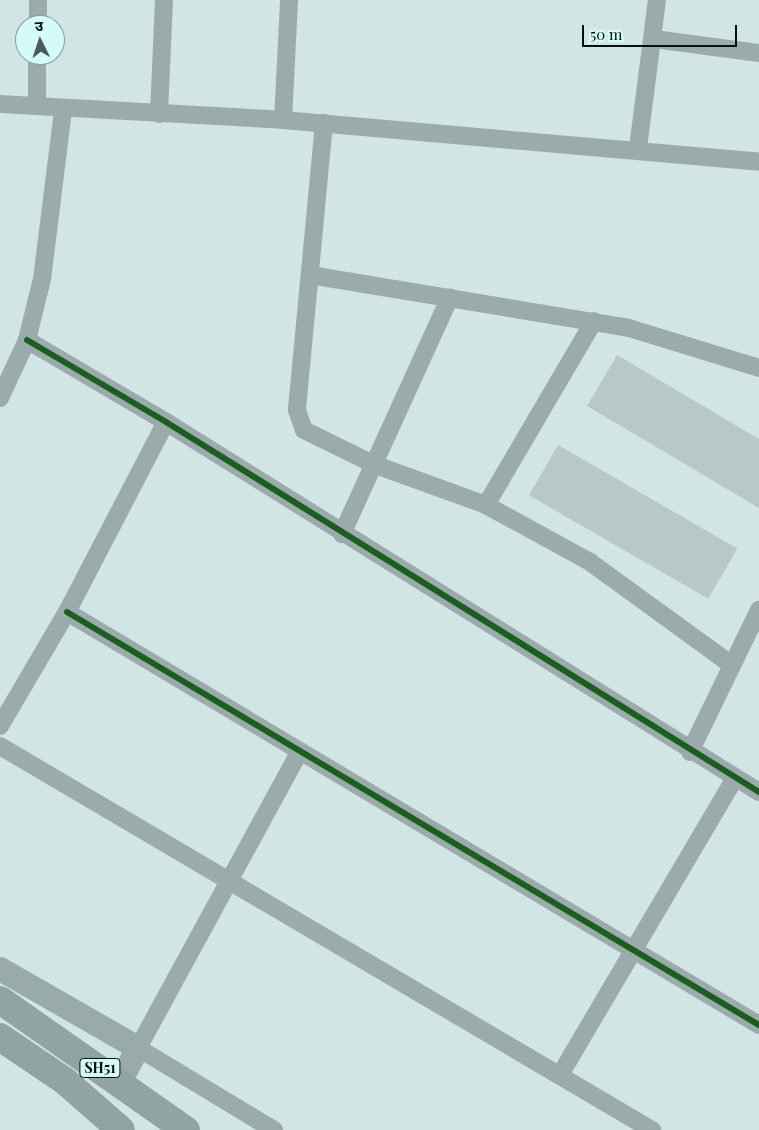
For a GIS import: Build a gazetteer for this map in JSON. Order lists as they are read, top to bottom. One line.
{"streets":{"main road":["SH51"]},"scale_bar":"50 m","north":"top"}
